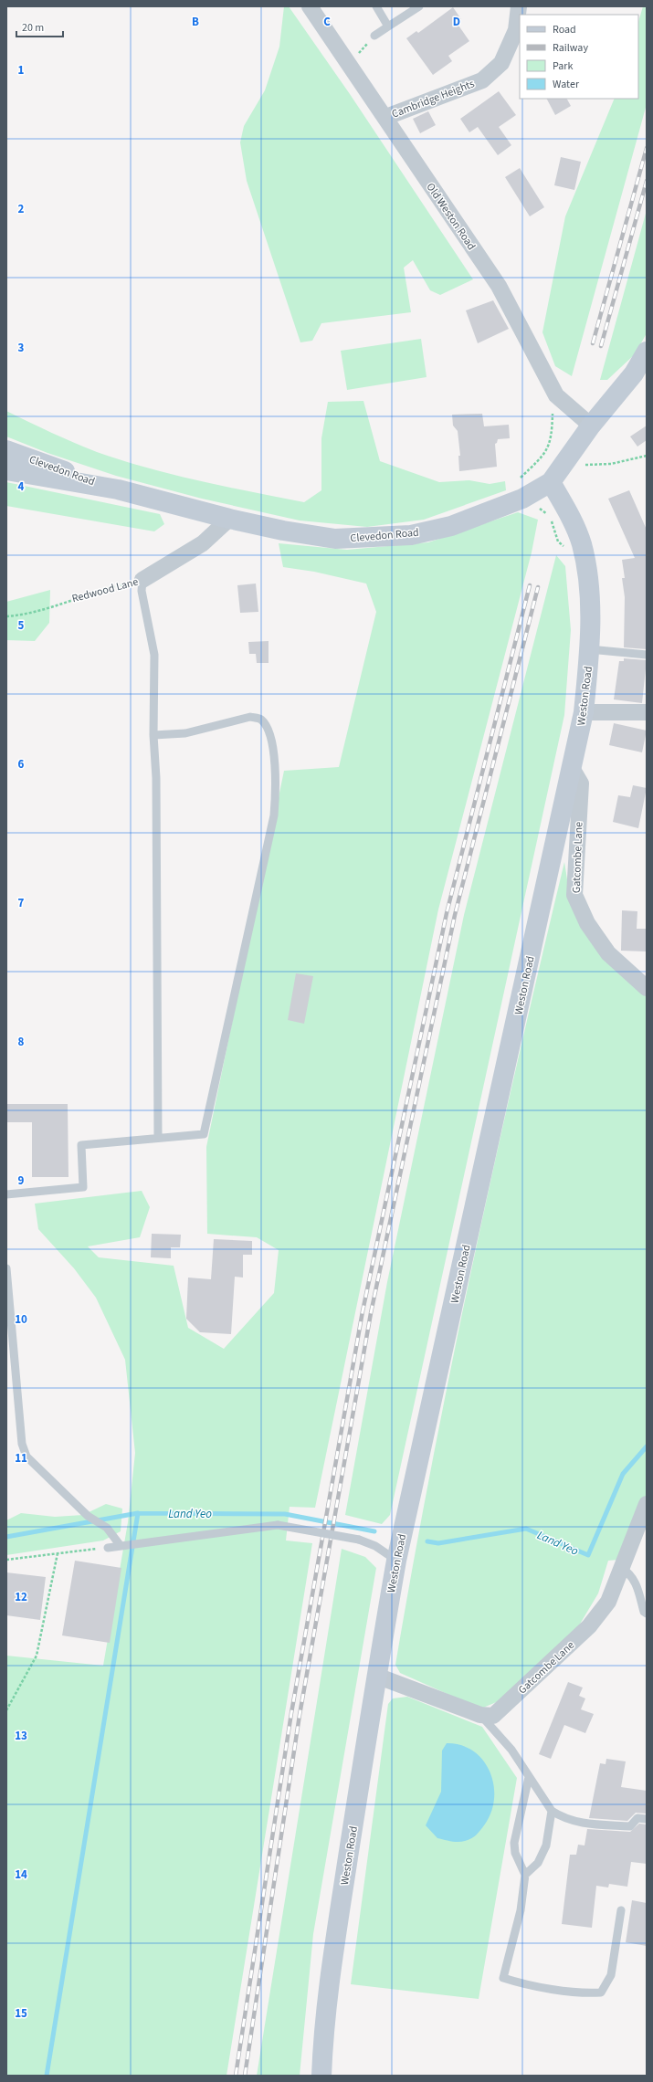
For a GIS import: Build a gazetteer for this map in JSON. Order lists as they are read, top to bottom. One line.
{"streets":{"street":["Cambridge Heights","Old Weston Road","Clevedon Road","Redwood Lane","Weston Road","Gatcombe Lane"]},"crossings":[["Cambridge Heights","Old Weston Road"],["Old Weston Road","Clevedon Road"],["Clevedon Road","Redwood Lane"],["Clevedon Road","Weston Road"],["Weston Road","Gatcombe Lane"]],"water":["Land Yeo"],"legend":["Road","Railway","Park","Water"],"scale_bar":"20 m","grid":{"columns":["B","C","D"],"rows":["1","2","3","4","5","6","7","8","9","10","11","12","13","14","15"]}}
